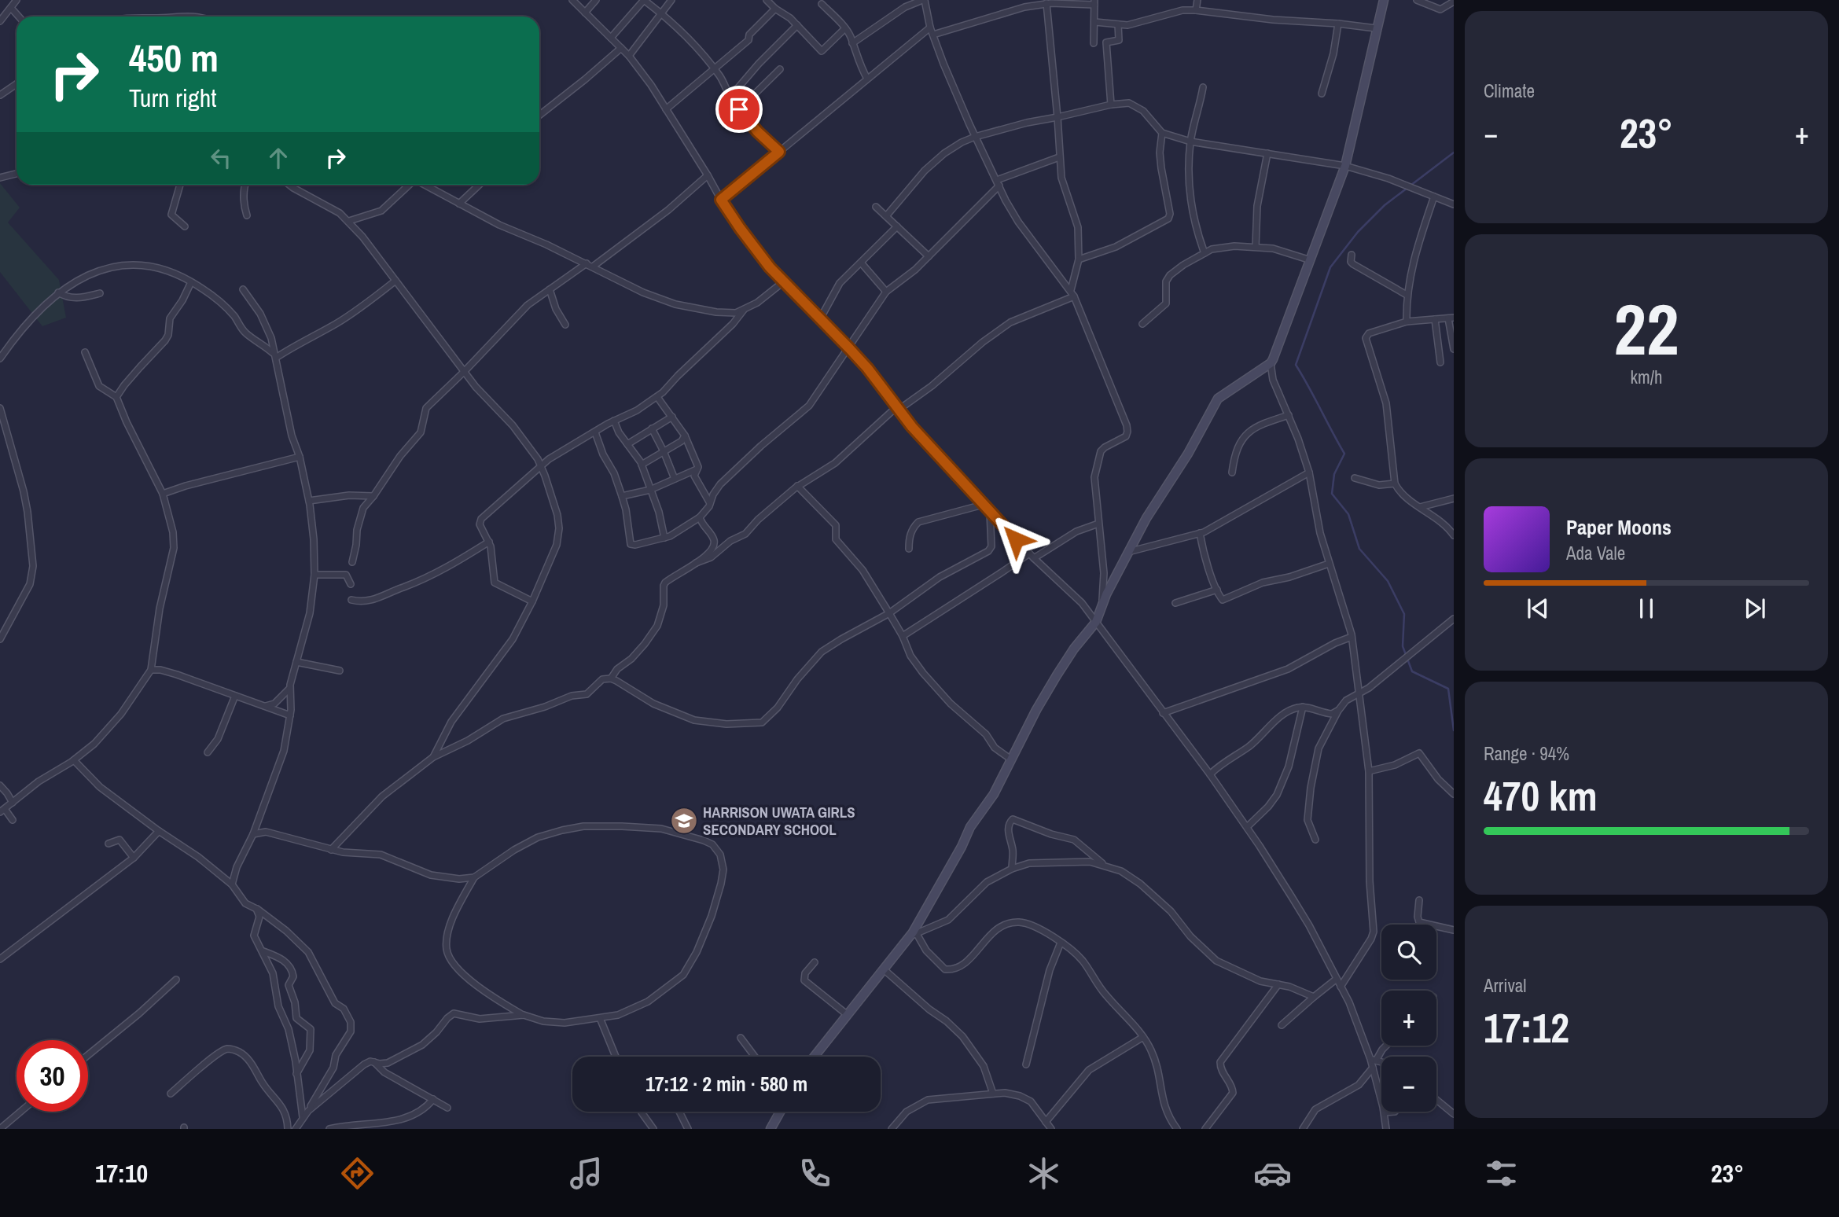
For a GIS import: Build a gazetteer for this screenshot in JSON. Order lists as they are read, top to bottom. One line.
{"places":{"school or university":["HARRISON UWATA GIRLS SECONDARY SCHOOL"]},"page":{"tile":["Climate",["22","km/h"],["Range · 94%","470 km"],["Arrival","17:12"]],"turn":["450 m","Turn right"],"heat":["−","23°","+"],"song":["Paper Moons","Ada Vale"],"map_buttons":["+","−"],"limit":"30","trip":"17:12 · 2 min · 580 m","tabs":["17:10","23°"]}}
